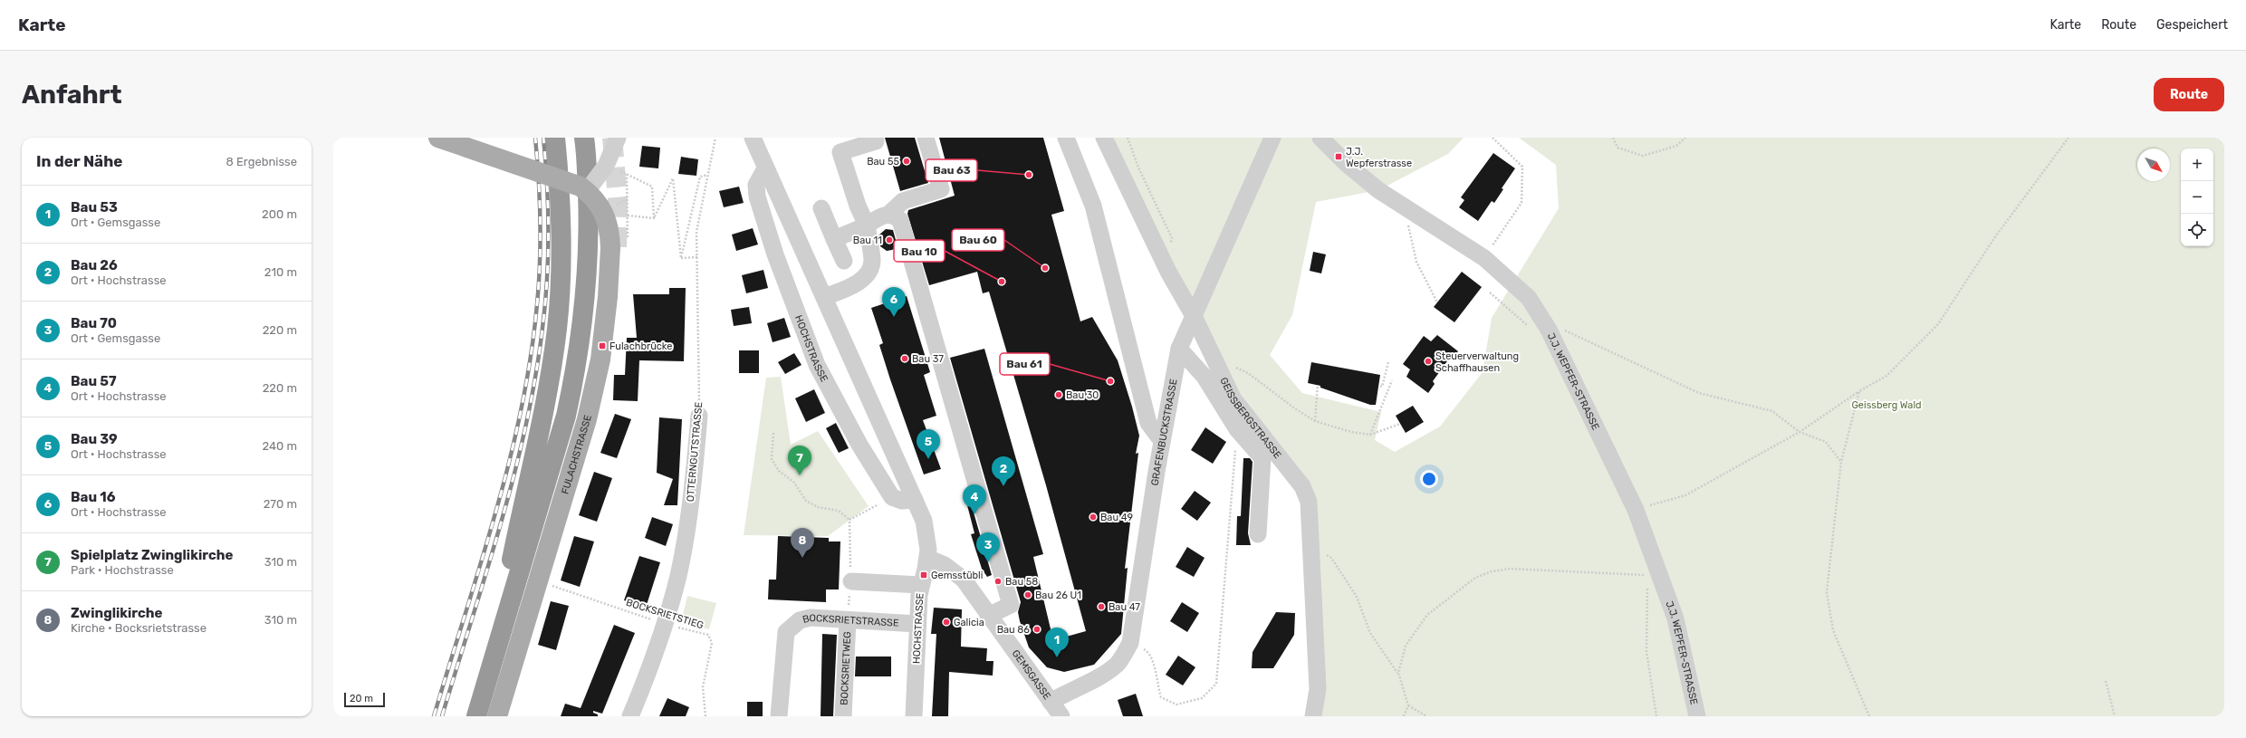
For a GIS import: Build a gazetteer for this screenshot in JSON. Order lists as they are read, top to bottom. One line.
{"streets":{"main road":["FULACHSTRASSE"],"street":["HOCHSTRASSE","J.J. WEPFER-STRASSE","GEISSBERGSTRASSE","GRAFENBUCKSTRASSE","OTTERNGUTSTRASSE","BOCKSRIETSTRASSE","BOCKSRIETWEG","GEMSGASSE"],"path":["BOCKSRIETSTIEG"]},"crossings":[["HOCHSTRASSE","BOCKSRIETSTRASSE"],["HOCHSTRASSE","GEMSGASSE"],["GEISSBERGSTRASSE","GRAFENBUCKSTRASSE"],["GRAFENBUCKSTRASSE","GEMSGASSE"],["OTTERNGUTSTRASSE","BOCKSRIETSTIEG"],["FULACHSTRASSE","BOCKSRIETSTIEG"],["BOCKSRIETSTRASSE","BOCKSRIETWEG"]],"parks":["Geissberg Wald"],"places":{"transit":["J.J. Wepferstrasse","Fulachbrücke","Gemsstübli"],"other":["Bau 55","Bau 63","Bau 11","Bau 60","Bau 10","Bau 37","Steuerverwaltung Schaffhausen","Bau 61","Bau 30","Bau 49","Bau 58","Bau 26 U1","Bau 47","Galicia","Bau 86"]},"scale_bar":"20 m","north":"bottom right","page":{"header":"Karte","nav":["Karte","Route","Gespeichert"],"buttons":"Route","title":"Anfahrt","heading":["In der Nähe","8 Ergebnisse"],"map_buttons":["+","−"],"list":[{"mark":"1","name":"Bau 53","note":"Ort · Gemsgasse","value":"200 m"},{"mark":"2","name":"Bau 26","note":"Ort · Hochstrasse","value":"210 m"},{"mark":"3","name":"Bau 70","note":"Ort · Gemsgasse","value":"220 m"},{"mark":"4","name":"Bau 57","note":"Ort · Hochstrasse","value":"220 m"},{"mark":"5","name":"Bau 39","note":"Ort · Hochstrasse","value":"240 m"},{"mark":"6","name":"Bau 16","note":"Ort · Hochstrasse","value":"270 m"},{"mark":"7","name":"Spielplatz Zwinglikirche","note":"Park · Hochstrasse","value":"310 m"},{"mark":"8","name":"Zwinglikirche","note":"Kirche · Bocksrietstrasse","value":"310 m"}],"pins":["6","5","7","2","4","8","3","1"],"scale":"20 m"}}
